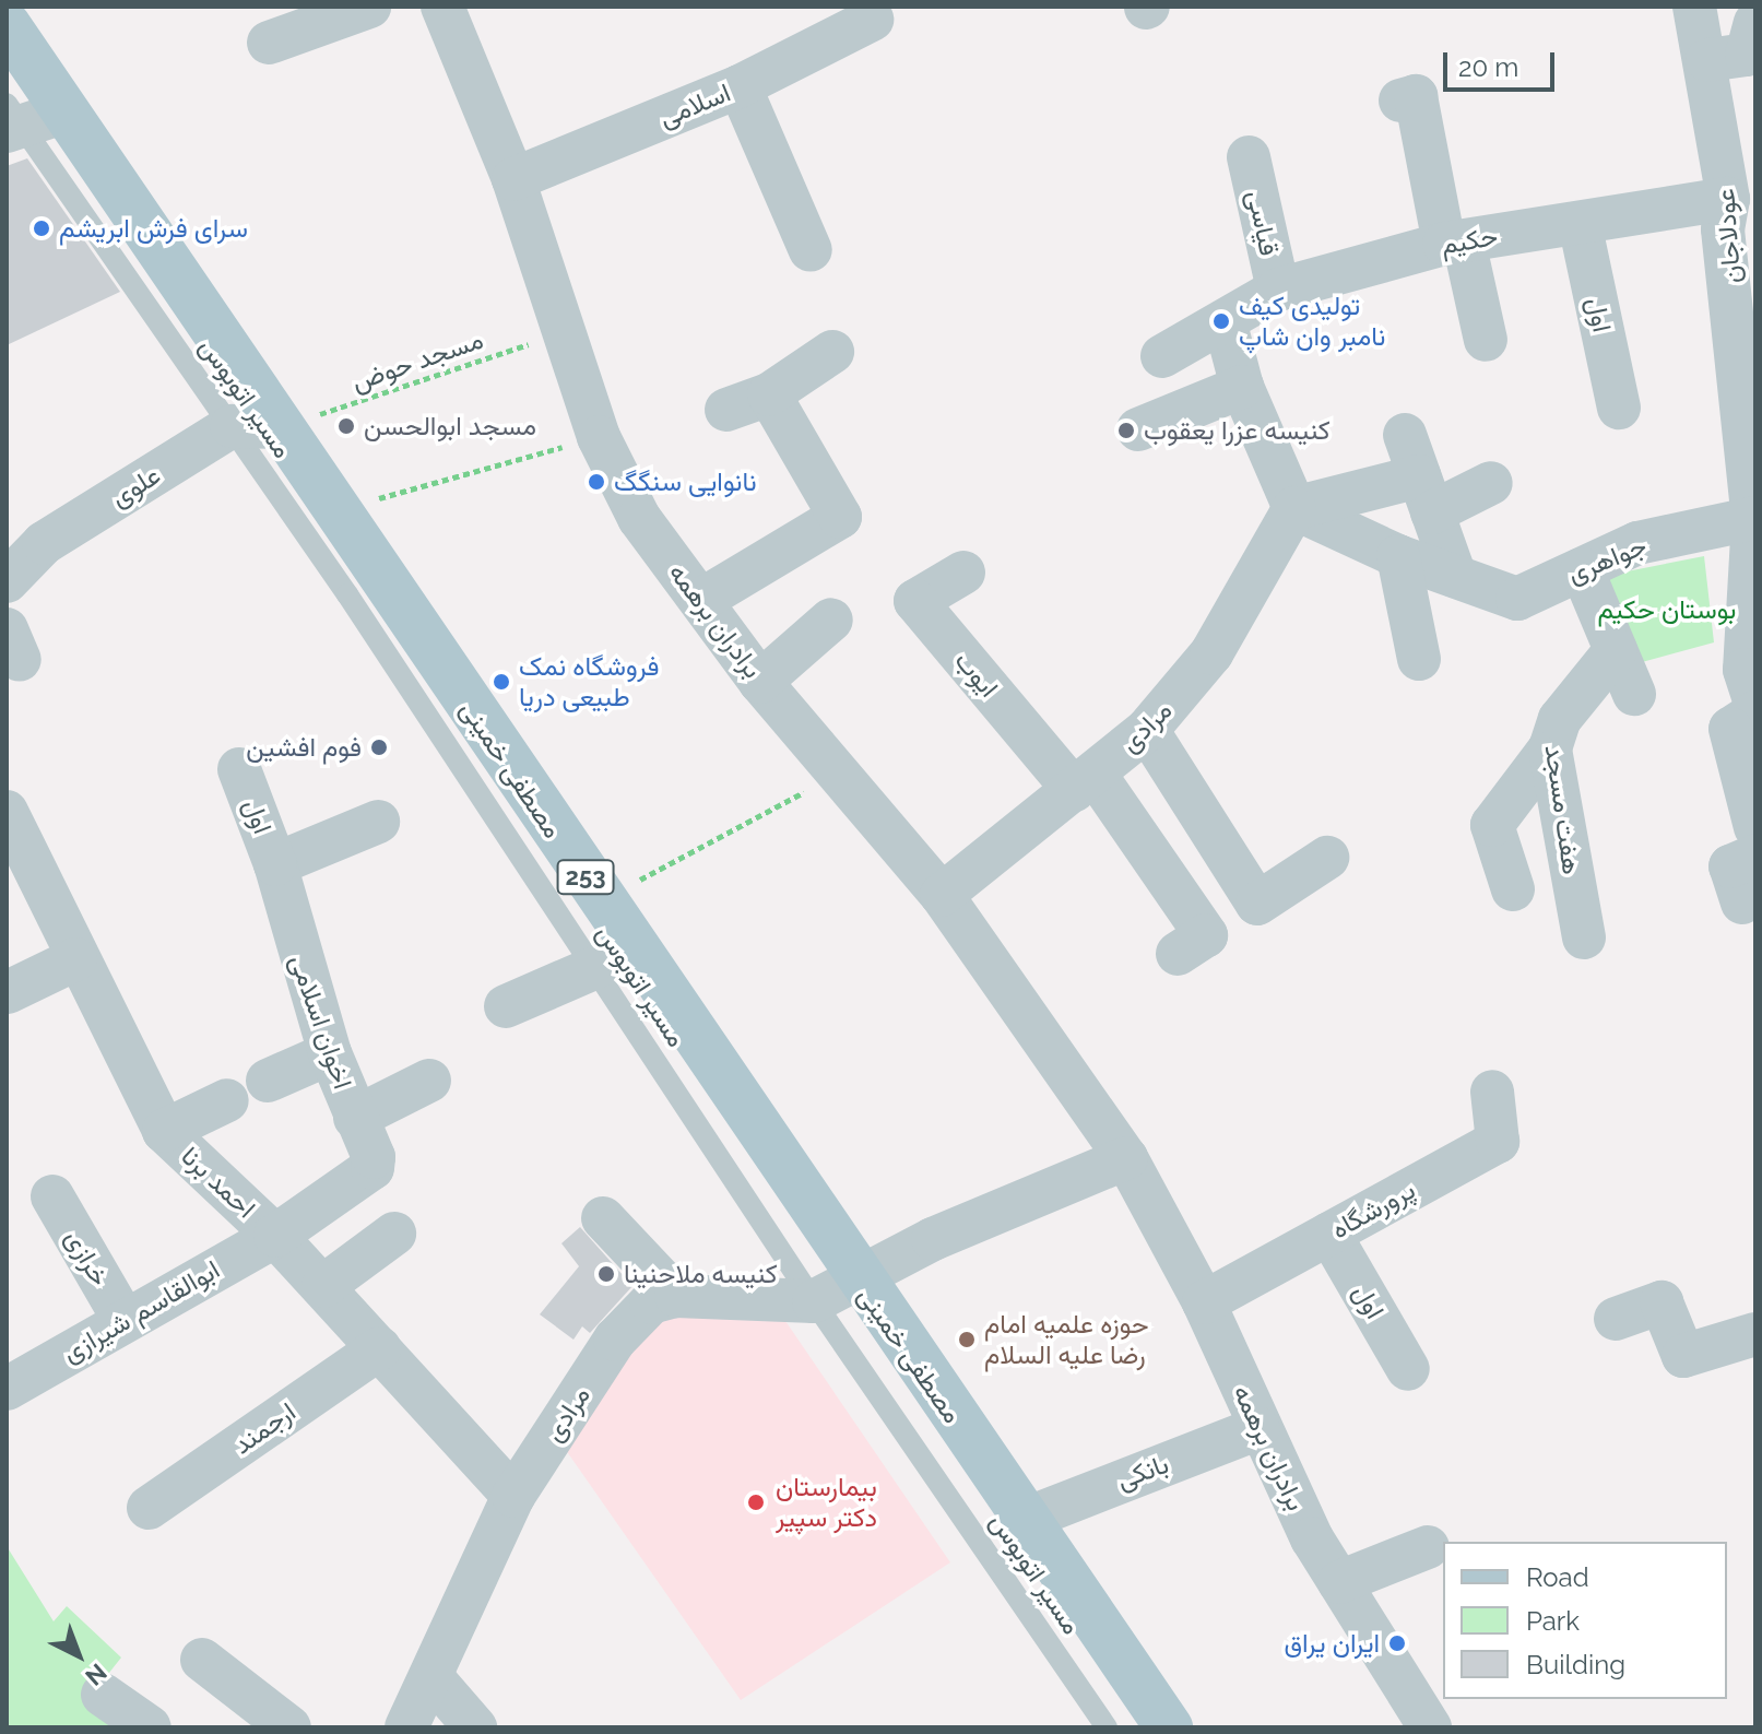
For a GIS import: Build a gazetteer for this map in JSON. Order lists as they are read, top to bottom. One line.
{"streets":{"main road":["مصطفی خمینی","253"],"street":["اسلامی","قیاسی","عودلاجان","حکیم","اول","علوی","جواهری","برادران برهمه","ایوب","مرادی","هفت مسجد","اخوان اسلامی","احمد برنا","پرورشگاه","خرازی","ابوالقاسم شیرازی","ارجمند","بانکی"],"lane":["مسیر اتوبوس"],"path":["مسجد حوض"]},"crossings":[["اسلامی","برادران برهمه"],["قیاسی","حکیم"],["عودلاجان","حکیم"],["عودلاجان","جواهری"],["حکیم","اول"],["اول","اخوان اسلامی"],["اول","پرورشگاه"],["مسجد حوض","برادران برهمه"],["مسجد حوض","مصطفی خمینی"],["مسیر اتوبوس","علوی"],["مسیر اتوبوس","مرادی"],["مسیر اتوبوس","مصطفی خمینی"],["جواهری","مرادی"],["برادران برهمه","مرادی"],["برادران برهمه","پرورشگاه"],["برادران برهمه","بانکی"],["ایوب","مرادی"],["مرادی","مصطفی خمینی"],["مرادی","احمد برنا"],["مصطفی خمینی","بانکی"],["اخوان اسلامی","احمد برنا"],["اخوان اسلامی","ابوالقاسم شیرازی"],["احمد برنا","ابوالقاسم شیرازی"],["احمد برنا","ارجمند"],["خرازی","ابوالقاسم شیرازی"]],"parks":["بوستان حکیم"],"places":["سرای فرش ابریشم","تولیدی کیف نامبر وان شاپ","مسجد ابوالحسن","کنیسه عزرا یعقوب","نانوایی سنگگ","فروشگاه نمک طبیعی دریا","فوم افشین","کنیسه ملاحنینا","حوزه علمیه امام رضا علیه السلام","بیمارستان دکتر سپیر","ایران یراق"],"legend":["Road","Park","Building"],"scale_bar":"20 m","north":"bottom right"}
